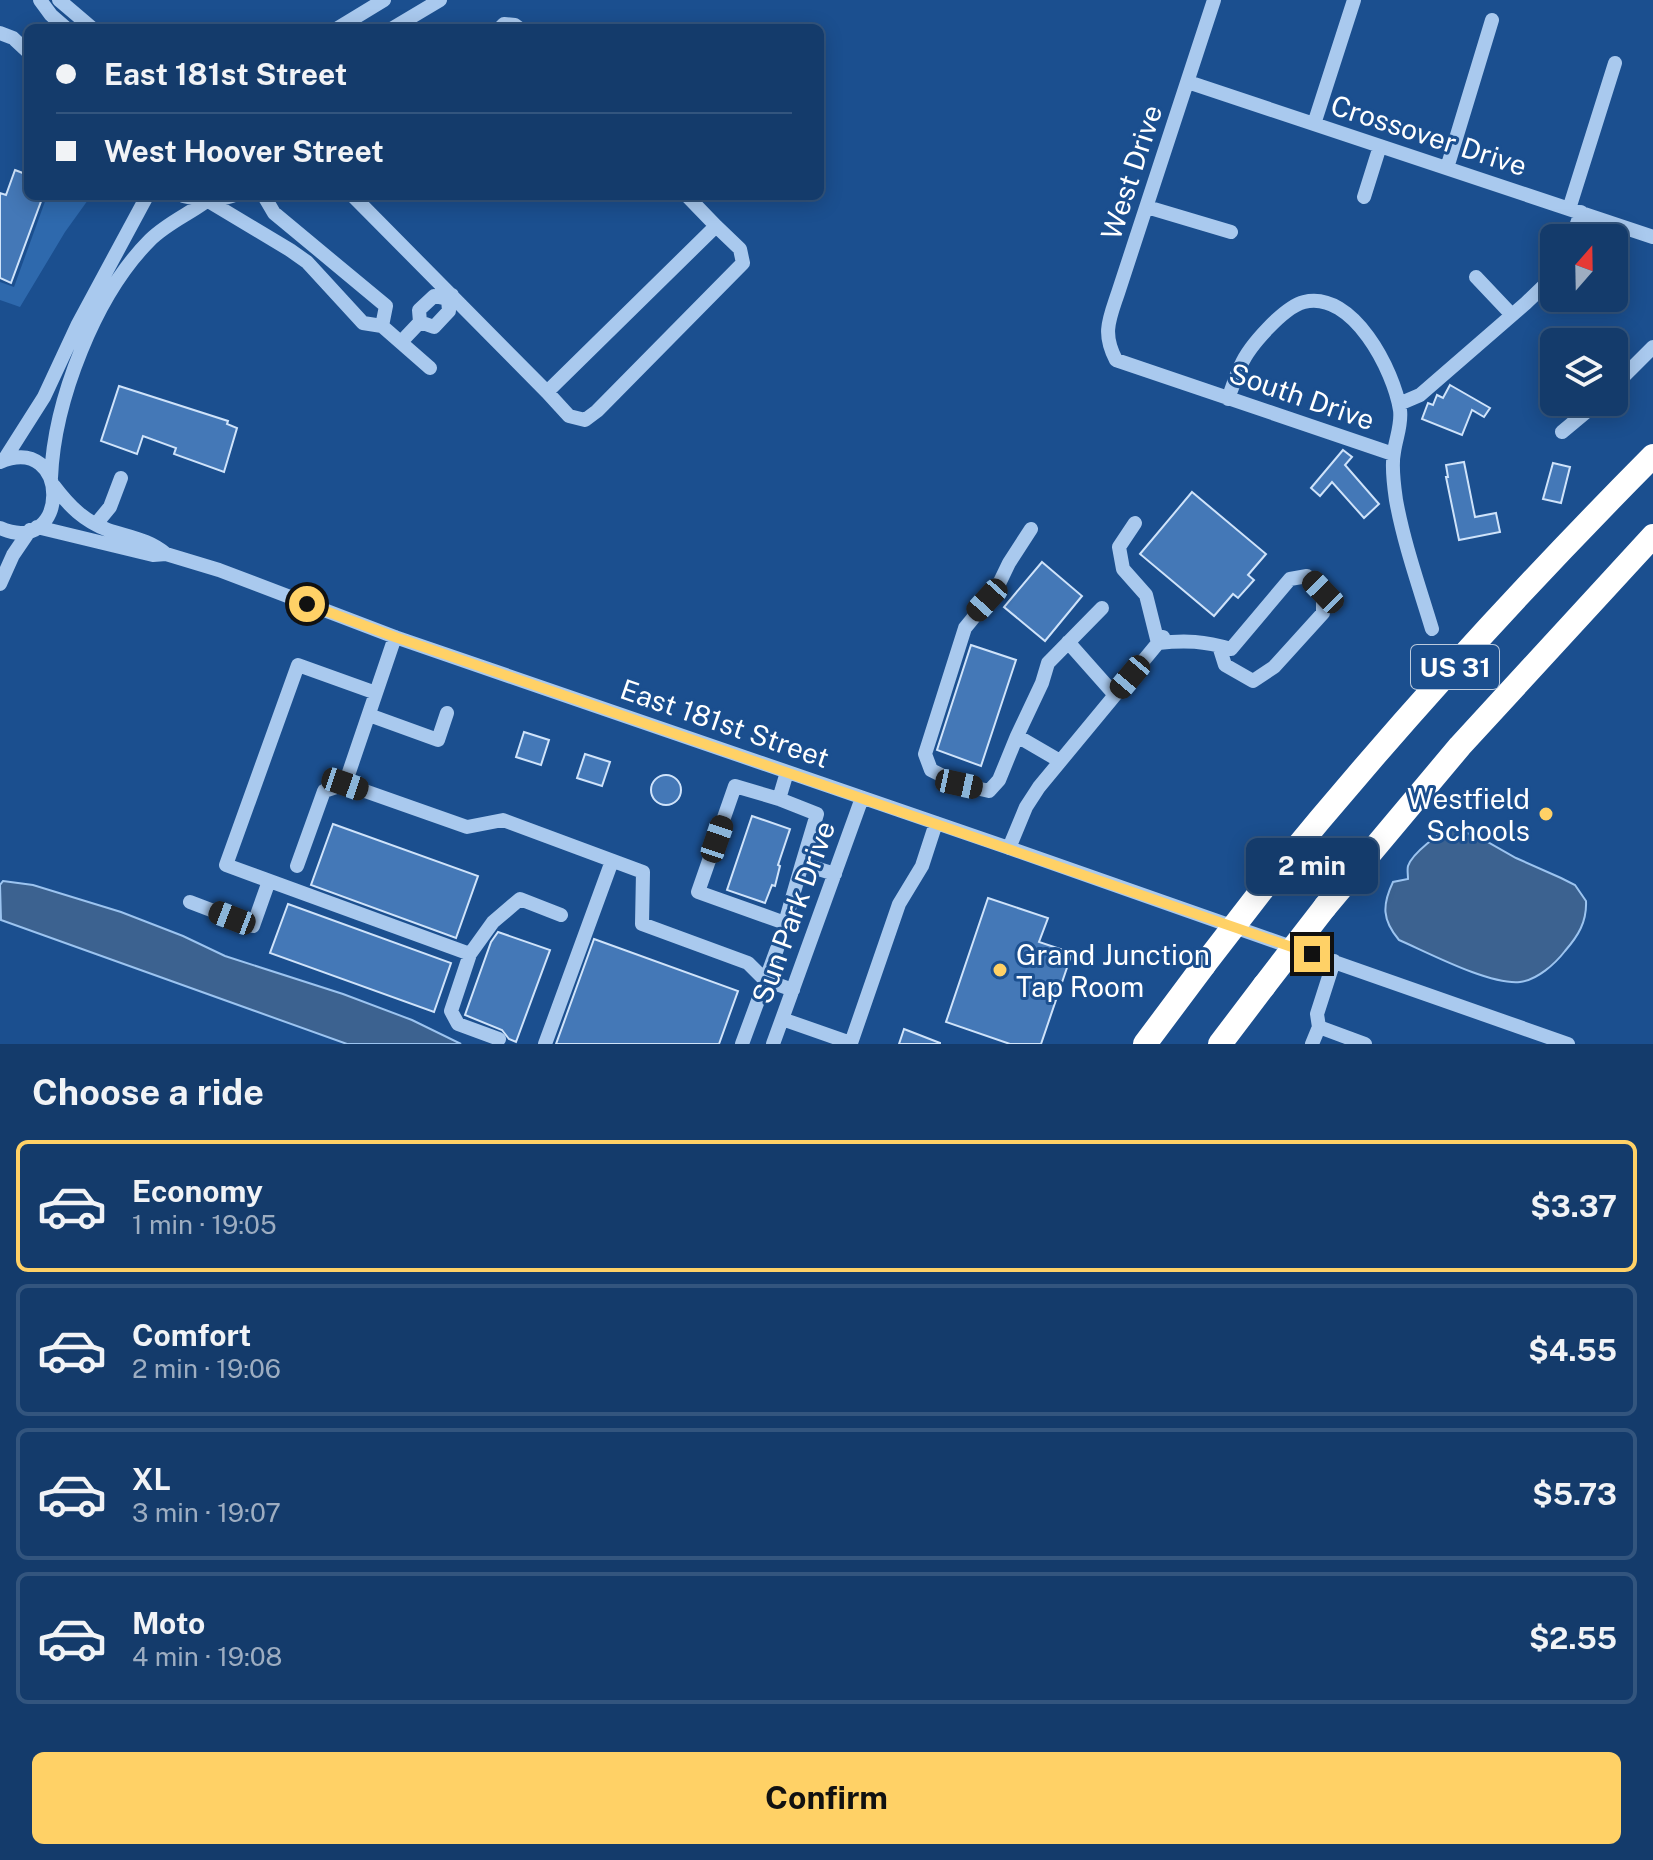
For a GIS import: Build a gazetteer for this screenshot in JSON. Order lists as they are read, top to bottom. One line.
{"streets":{"highway":["US 31"],"street":["Crossover Drive","West Drive","South Drive","East 181st Street","Sun Park Drive"]},"crossings":[["Crossover Drive","West Drive"],["West Drive","South Drive"],["East 181st Street","Sun Park Drive"]],"places":["Westfield Schools","Grand Junction Tap Room"],"north":"top","page":{"banner":["East 181st Street","West Hoover Street"],"bubble":"2 min","heading":"Choose a ride","list":[{"name":"Economy","note":"1 min · 19:05","value":"$3.37"},{"name":"Comfort","note":"2 min · 19:06","value":"$4.55"},{"name":"XL","note":"3 min · 19:07","value":"$5.73"},{"name":"Moto","note":"4 min · 19:08","value":"$2.55"}],"buttons":"Confirm"}}
